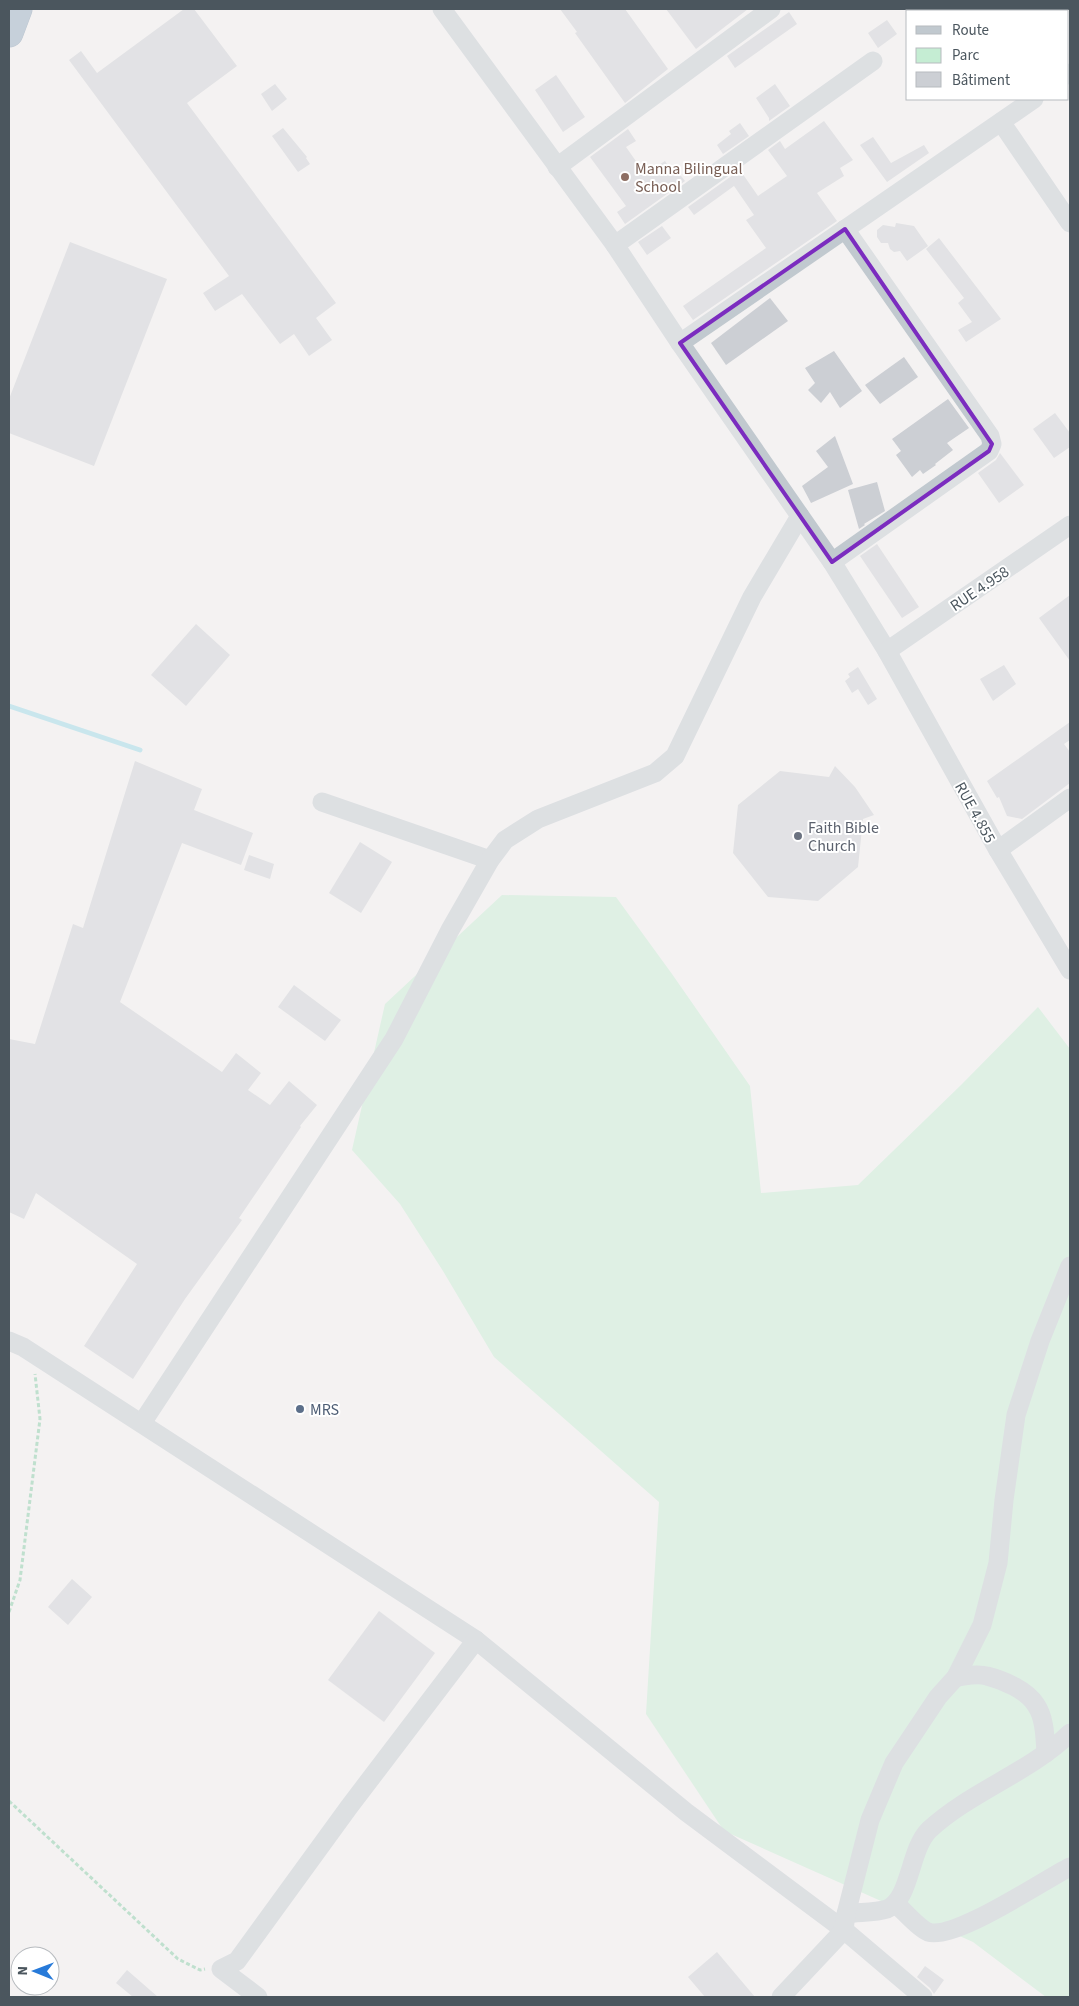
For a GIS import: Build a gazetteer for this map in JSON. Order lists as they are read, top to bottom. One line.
{"streets":{"street":["RUE 4.958","RUE 4.855"]},"crossings":[["RUE 4.958","RUE 4.855"]],"places":["Manna Bilingual School","Faith Bible Church","MRS"],"legend":["Route","Parc","Bâtiment"],"north":"left"}
